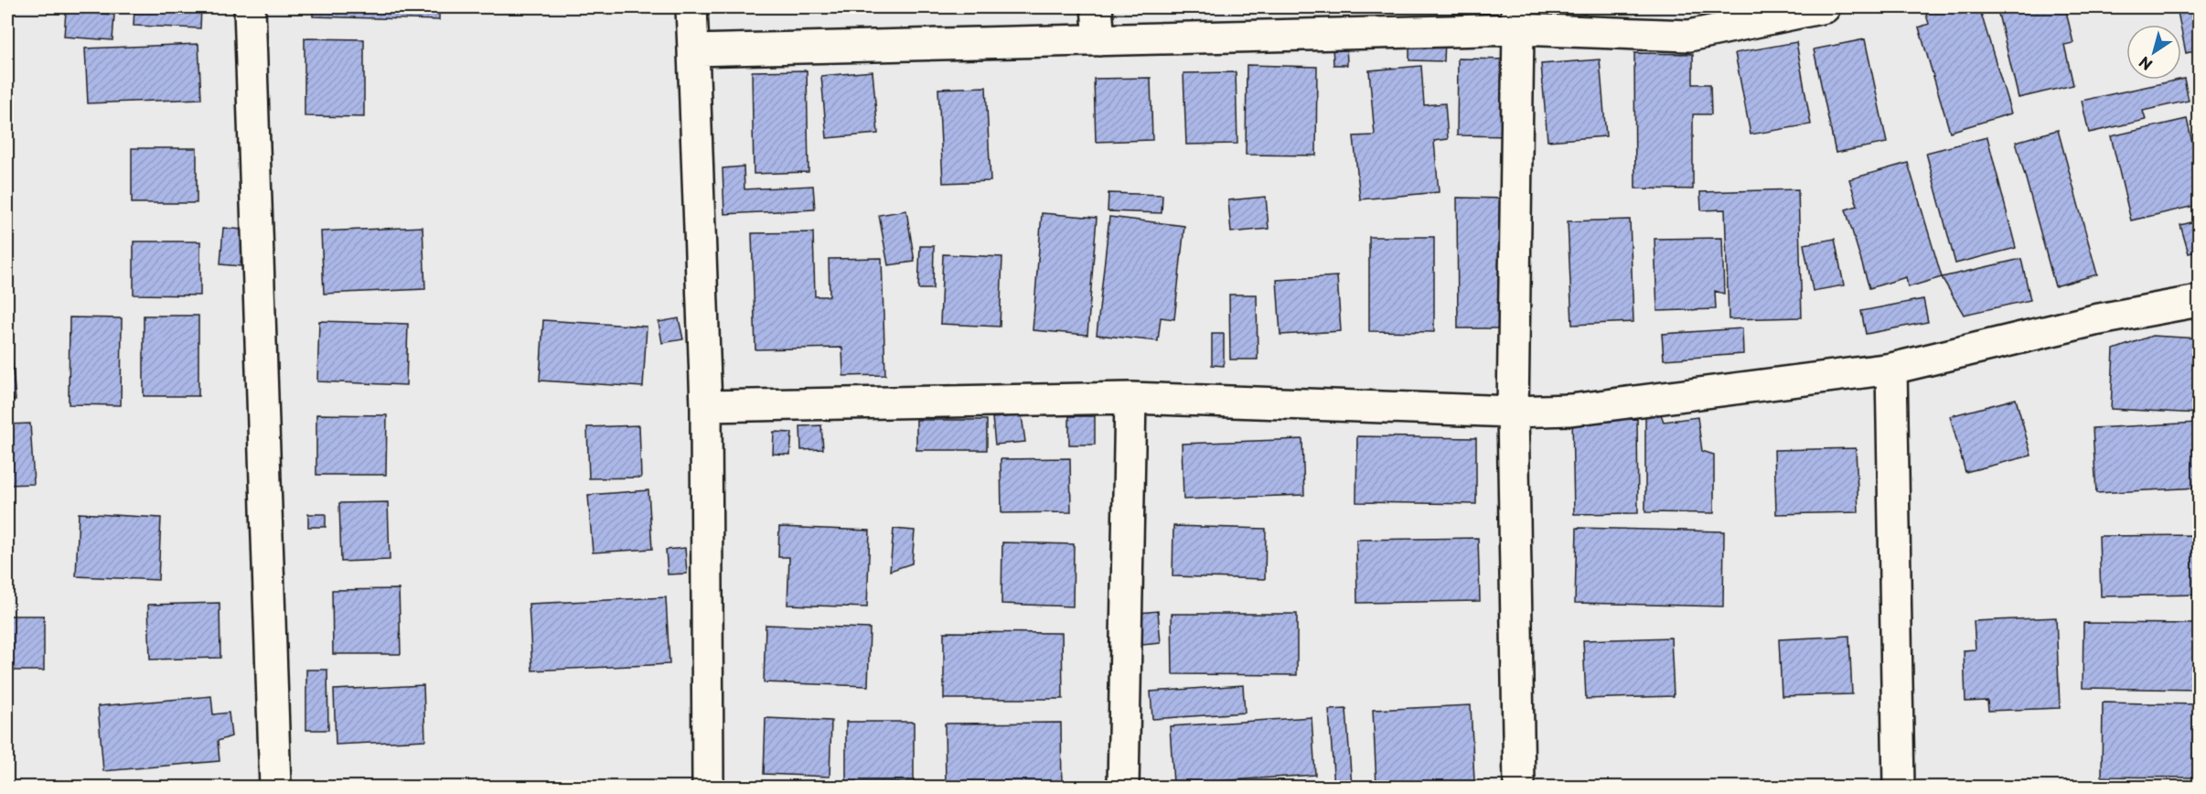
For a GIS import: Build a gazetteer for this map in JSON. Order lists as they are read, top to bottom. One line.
{"north":"bottom left"}
